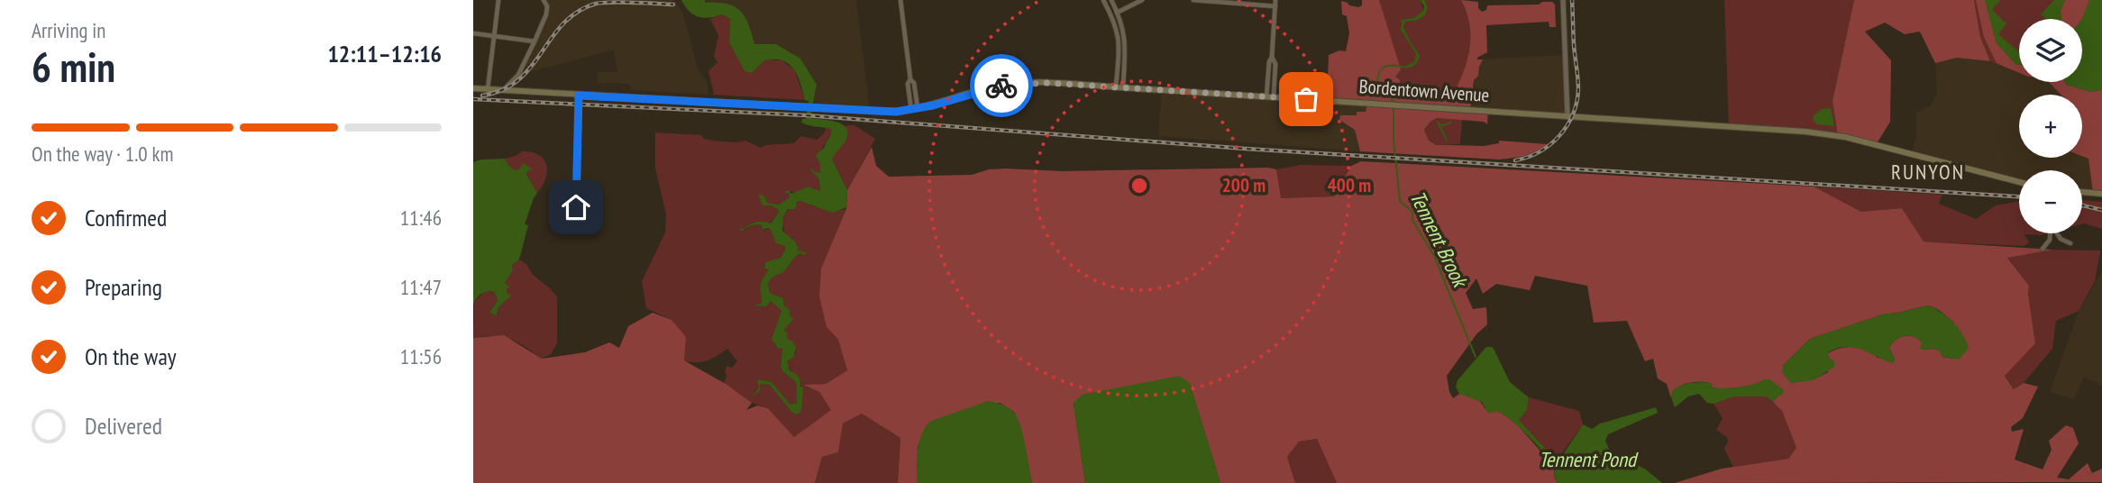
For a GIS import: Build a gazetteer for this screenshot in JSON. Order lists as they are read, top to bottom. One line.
{"streets":{"main road":["Bordentown Avenue"]},"districts":["RUNYON"],"water":["Tennent Brook","Tennent Pond"],"page":{"heading":["6 min","Arriving in","12:11–12:16"],"map_buttons":["+","−"],"bar":"On the way · 1.0 km","list":[["Confirmed","11:46"],["Preparing","11:47"],["On the way","11:56"],"Delivered"]},"rings":["200 m","400 m"]}
